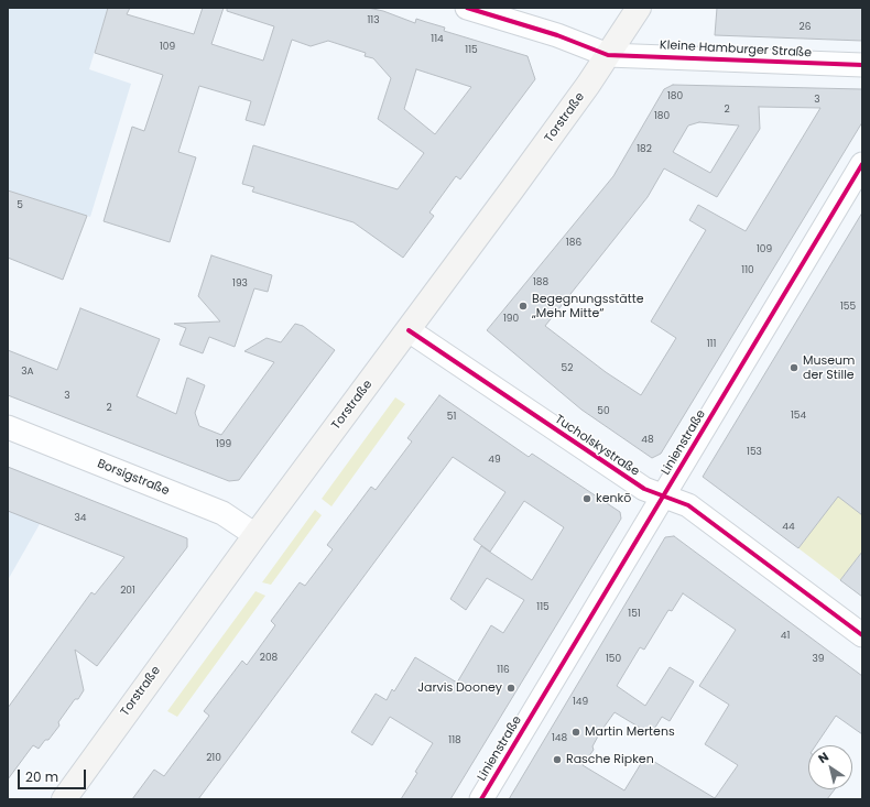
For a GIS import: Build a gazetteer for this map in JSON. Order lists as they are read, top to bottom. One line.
{"streets":{"main road":["Torstraße"],"street":["Kleine Hamburger Straße","Linienstraße","Tucholskystraße","Borsigstraße"]},"crossings":[["Kleine Hamburger Straße","Torstraße"],["Torstraße","Tucholskystraße"],["Torstraße","Borsigstraße"],["Linienstraße","Tucholskystraße"]],"places":["Begegnungsstätte „Mehr Mitte“","Museum der Stille","kenkō","Jarvis Dooney","Martin Mertens","Rasche Ripken"],"house_numbers":["113","26","114","109","115","180","3","2","180","182","5","186","109","110","188","193","155","190","111","52","3A","3","2","50","154","51","48","199","153","49","34","44","201","115","151","41","208","150","39","116","149","148","118","210"],"scale_bar":"20 m","north":"top left"}
